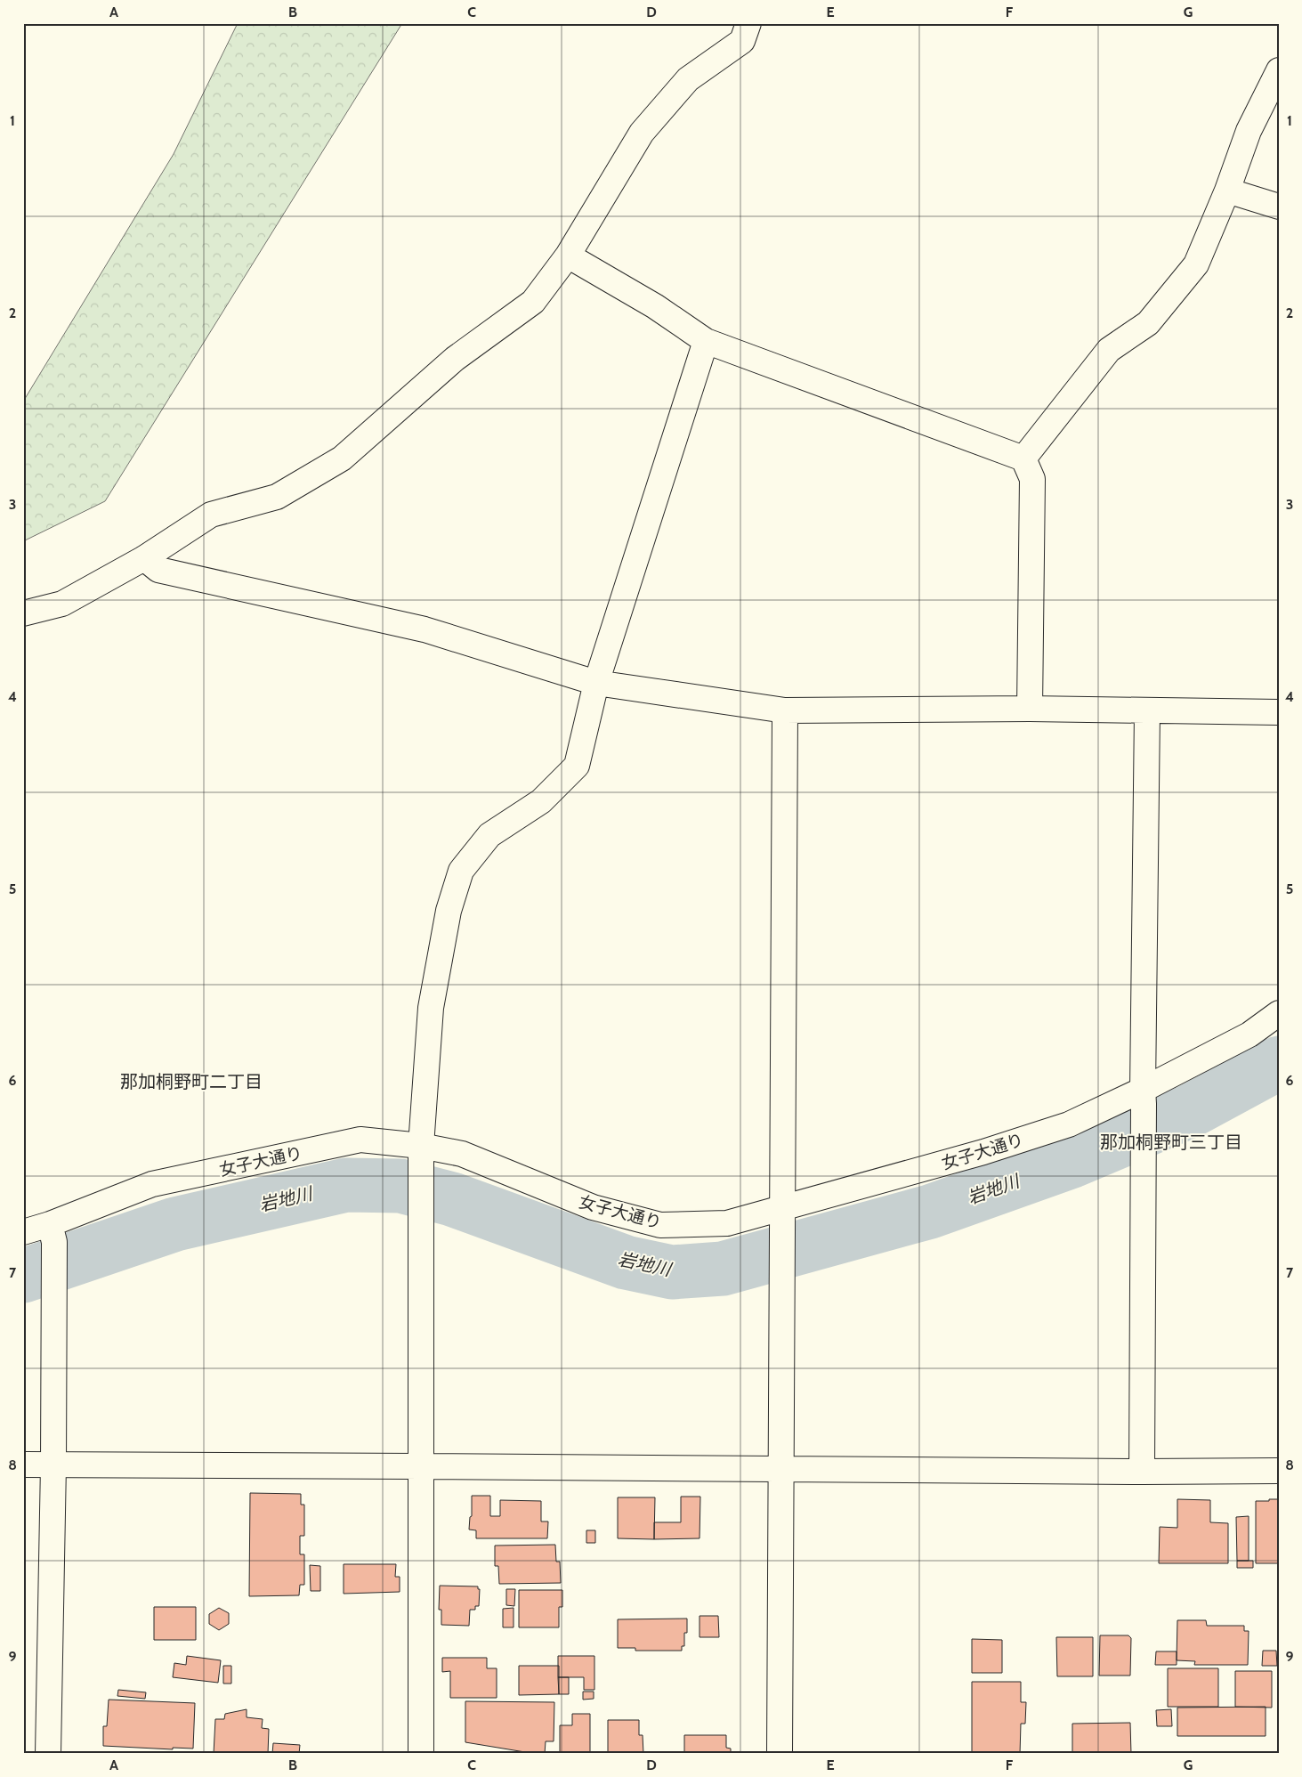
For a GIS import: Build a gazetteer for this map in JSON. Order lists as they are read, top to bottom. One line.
{"streets":{"street":["女子大通り"]},"districts":["那加桐野町二丁目","那加桐野町三丁目"],"water":["岩地川"],"grid":{"columns":["A","B","C","D","E","F","G"],"rows":["1","2","3","4","5","6","7","8","9"]}}
